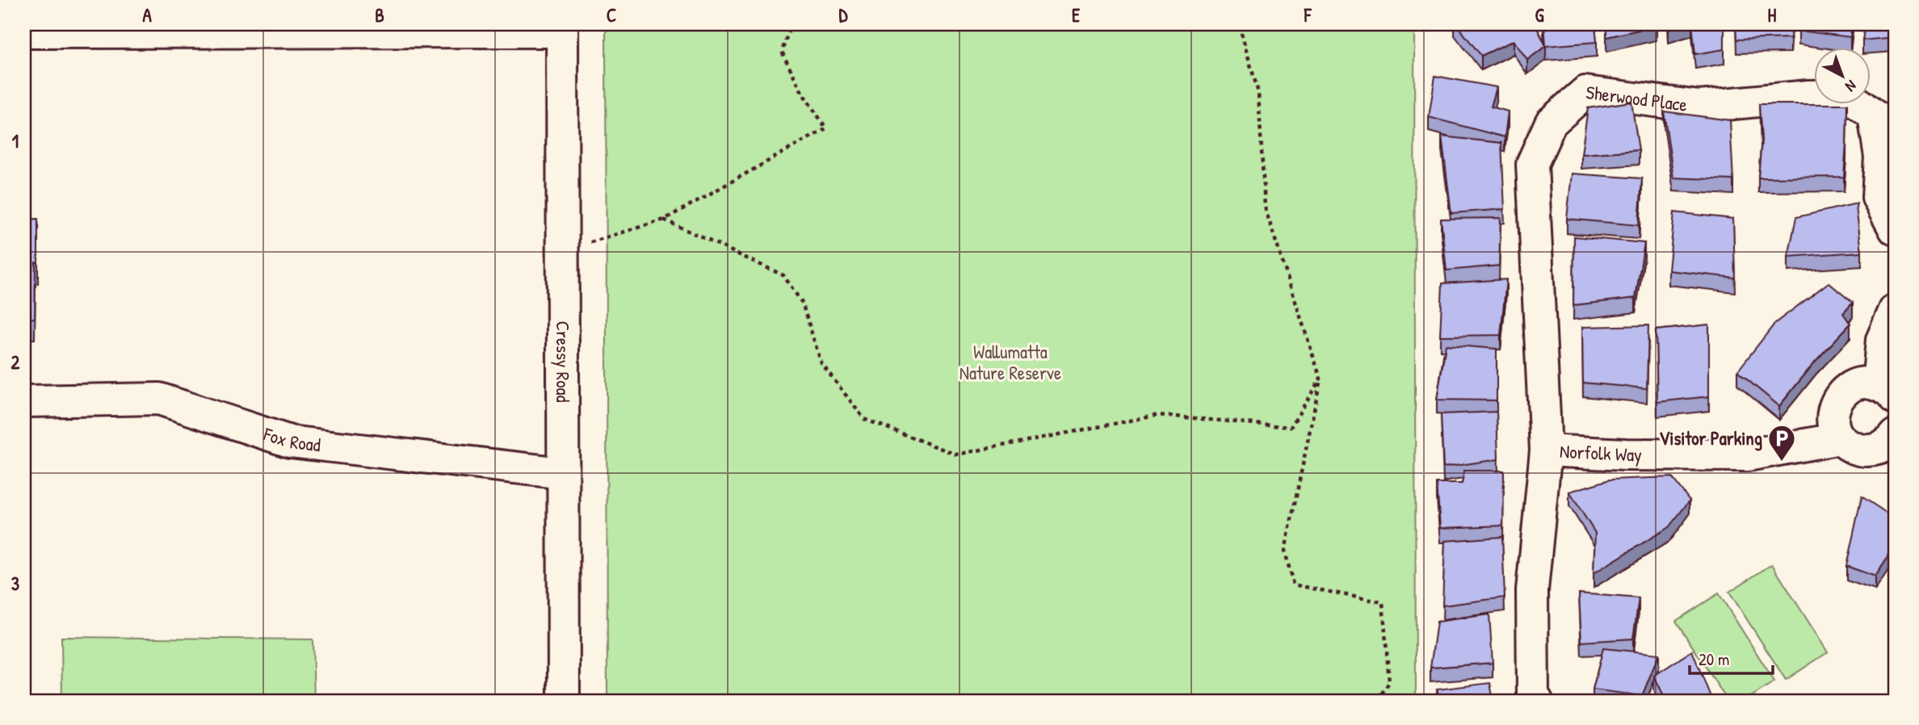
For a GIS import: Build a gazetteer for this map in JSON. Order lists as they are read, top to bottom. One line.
{"streets":{"street":["Sherwood Place","Cressy Road","Fox Road","Norfolk Way"]},"crossings":[["Sherwood Place","Norfolk Way"],["Cressy Road","Fox Road"]],"parks":["Wallumatta Nature Reserve"],"places":{"parking":["Visitor Parking"]},"scale_bar":"20 m","north":"bottom right","grid":{"columns":["A","B","C","D","E","F","G","H"],"rows":["1","2","3"]}}
